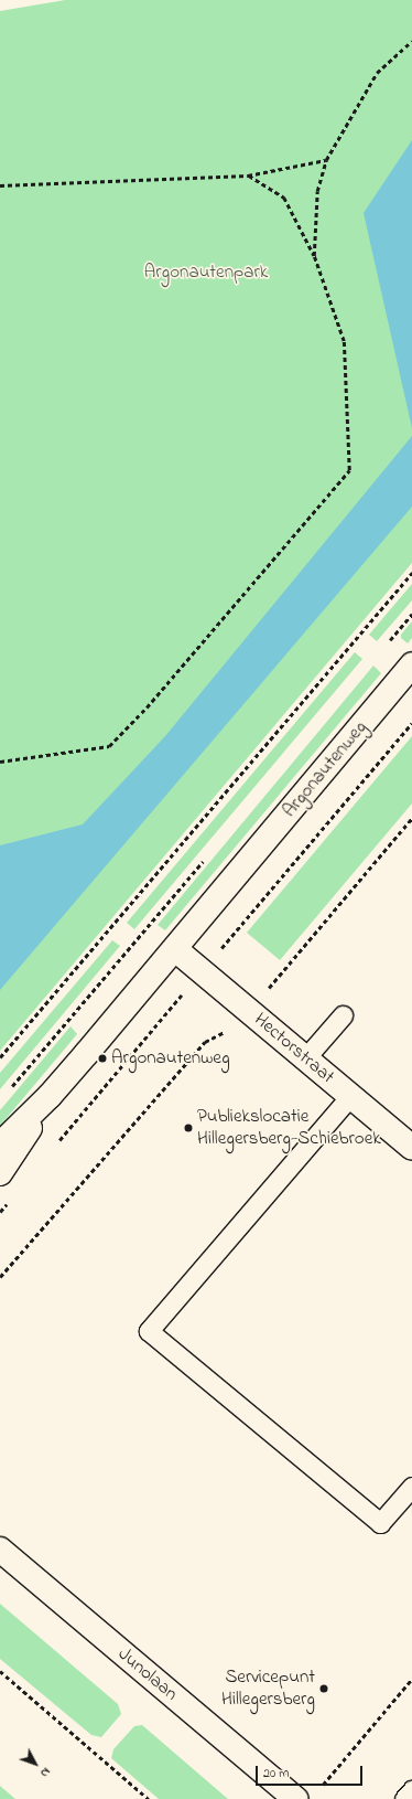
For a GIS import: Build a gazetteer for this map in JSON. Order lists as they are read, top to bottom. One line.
{"streets":{"street":["Argonautenweg","Hectorstraat","Junolaan"]},"crossings":[["Argonautenweg","Hectorstraat"]],"parks":["Argonautenpark"],"places":["Argonautenweg","Publiekslocatie Hillegersberg-Schiebroek","Servicepunt Hillegersberg"],"scale_bar":"20 m","north":"bottom right"}
